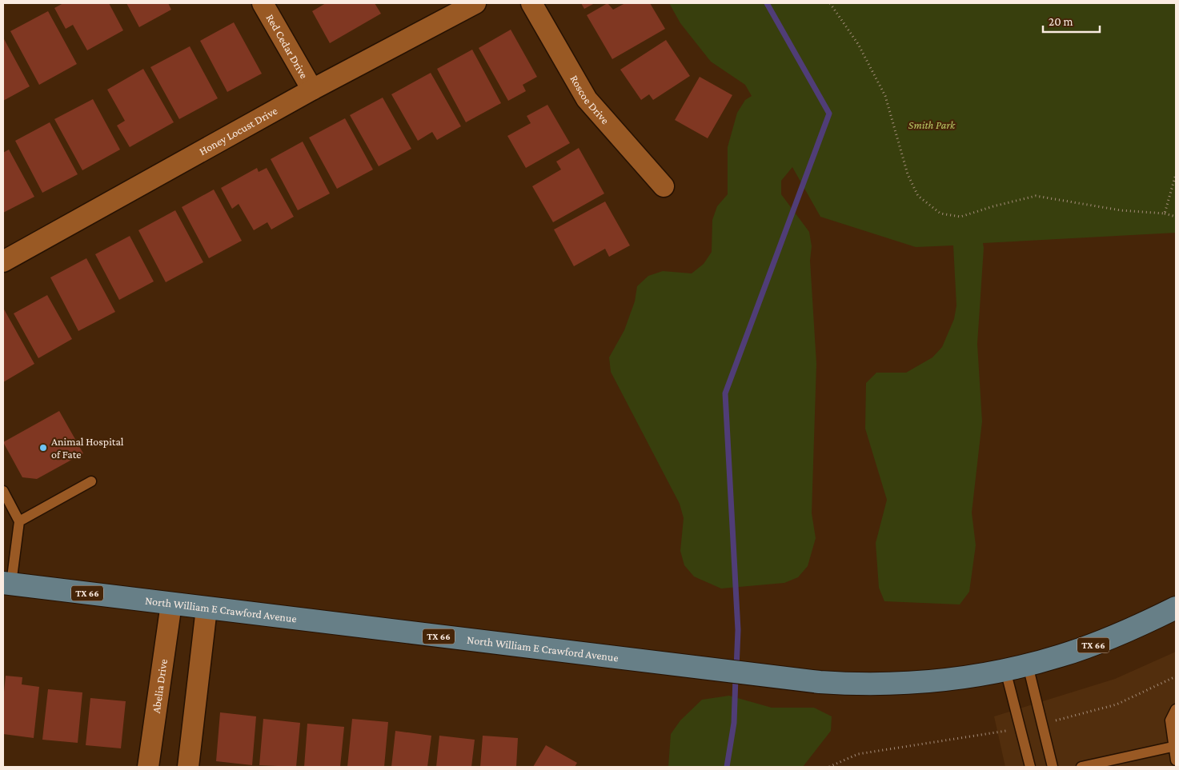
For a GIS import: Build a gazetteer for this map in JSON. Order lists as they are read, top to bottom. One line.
{"streets":{"main road":["TX 66","North William E Crawford Avenue"],"street":["Red Cedar Drive","Roscoe Drive","Honey Locust Drive","Abelia Drive"]},"crossings":[["Red Cedar Drive","Honey Locust Drive"],["TX 66","North William E Crawford Avenue"],["North William E Crawford Avenue","Abelia Drive"]],"parks":["Smith Park"],"places":["Animal Hospital of Fate"],"scale_bar":"20 m"}
